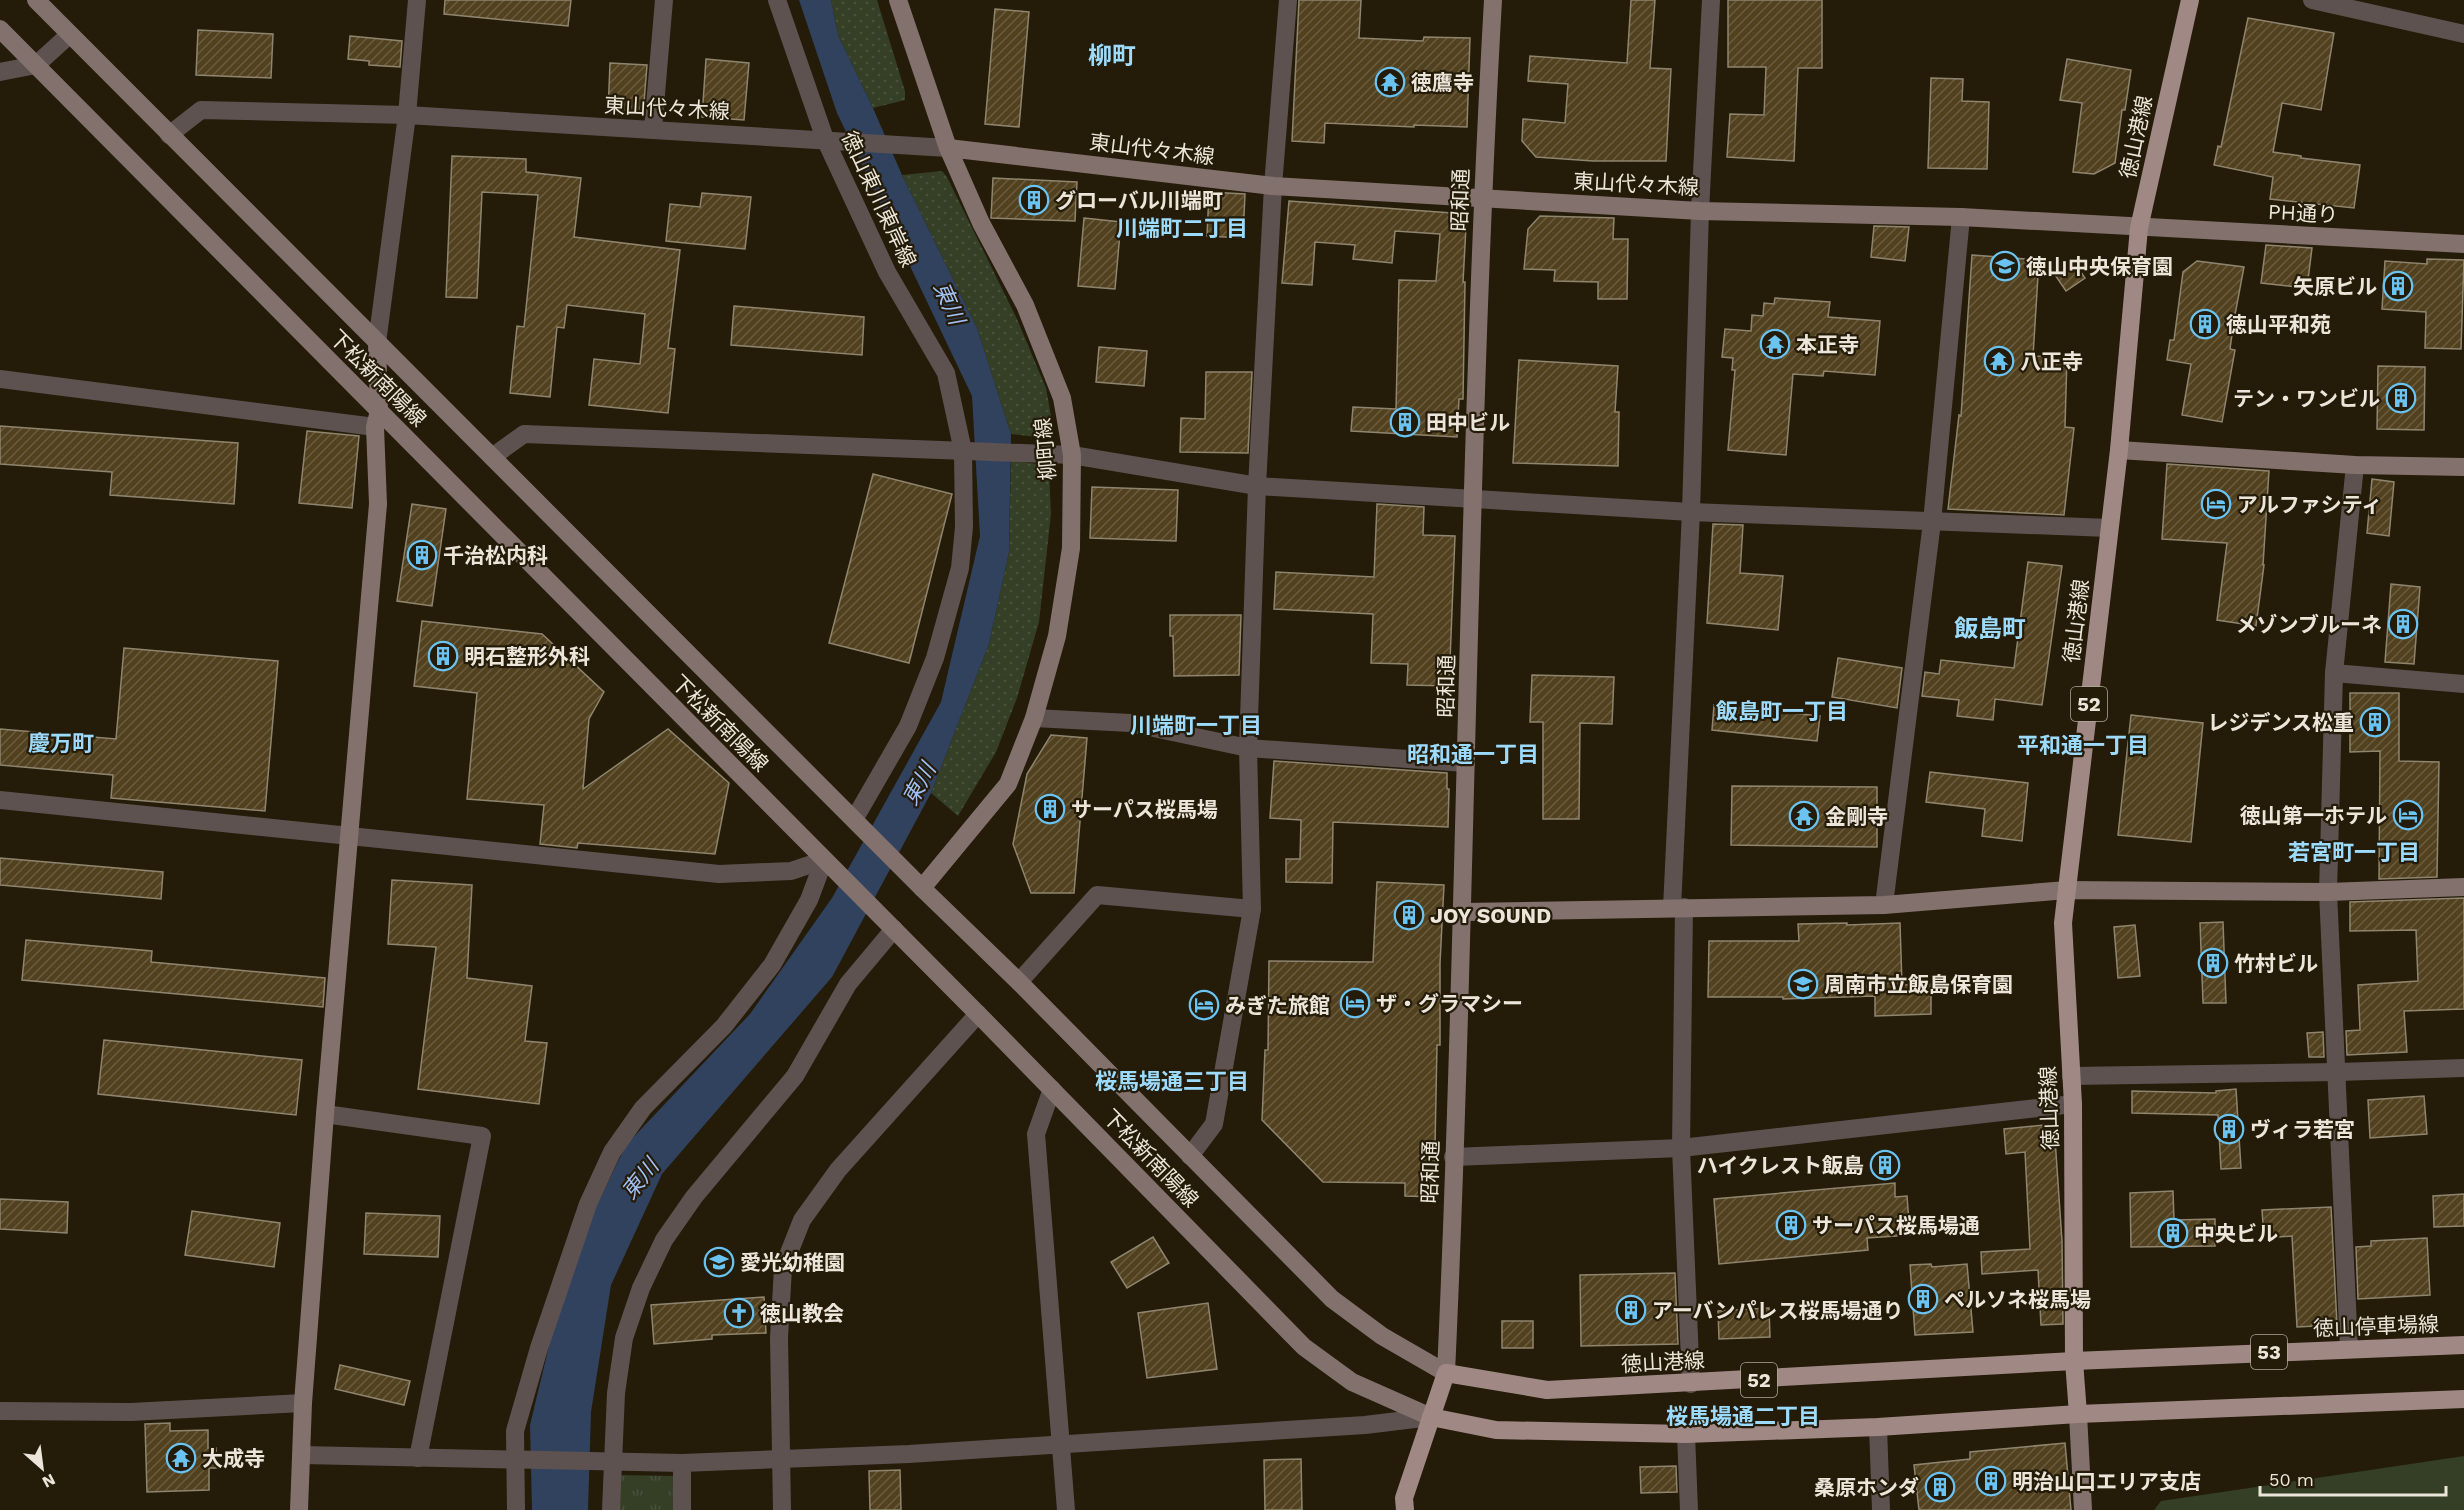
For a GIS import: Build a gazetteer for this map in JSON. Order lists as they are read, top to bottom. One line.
{"streets":{"main road":["徳山港線","52","徳山停車場線","53"],"street":["東山代々木線","徳山東川東岸線","昭和通","PH通り","下松新南陽線","柳町線"]},"crossings":[["東山代々木線","徳山港線"],["東山代々木線","徳山東川東岸線"],["東山代々木線","昭和通"],["東山代々木線","PH通り"],["東山代々木線","下松新南陽線"],["東山代々木線","柳町線"],["徳山港線","昭和通"],["徳山港線","PH通り"],["徳山港線","下松新南陽線"],["徳山港線","徳山停車場線"],["徳山東川東岸線","下松新南陽線"],["昭和通","下松新南陽線"],["下松新南陽線","柳町線"]],"districts":["柳町","川端町二丁目","飯島町","飯島町一丁目","川端町一丁目","慶万町","平和通一丁目","昭和通一丁目","若宮町一丁目","桜馬場通三丁目","桜馬場通二丁目"],"water":["東川"],"places":{"temple":["徳鷹寺","本正寺","八正寺","金剛寺","大成寺"],"building":["グローバル川端町","矢原ビル","徳山平和苑","テン・ワンビル","田中ビル","千治松内科","メゾンブルーネ","明石整形外科","レジデンス松重","サーパス桜馬場","JOY SOUND","竹村ビル","ヴィラ若宮","ハイクレスト飯島","サーパス桜馬場通","中央ビル","ペルソネ桜馬場","アーバンパレス桜馬場通り","明治山口エリア支店","桑原ホンダ"],"school or university":["徳山中央保育園","周南市立飯島保育園","愛光幼稚園"],"hotel":["アルファシティ","徳山第一ホテル","ザ・グラマシー","みぎた旅館"],"church":["徳山教会"]},"scale_bar":"50 m","north":"bottom right"}
